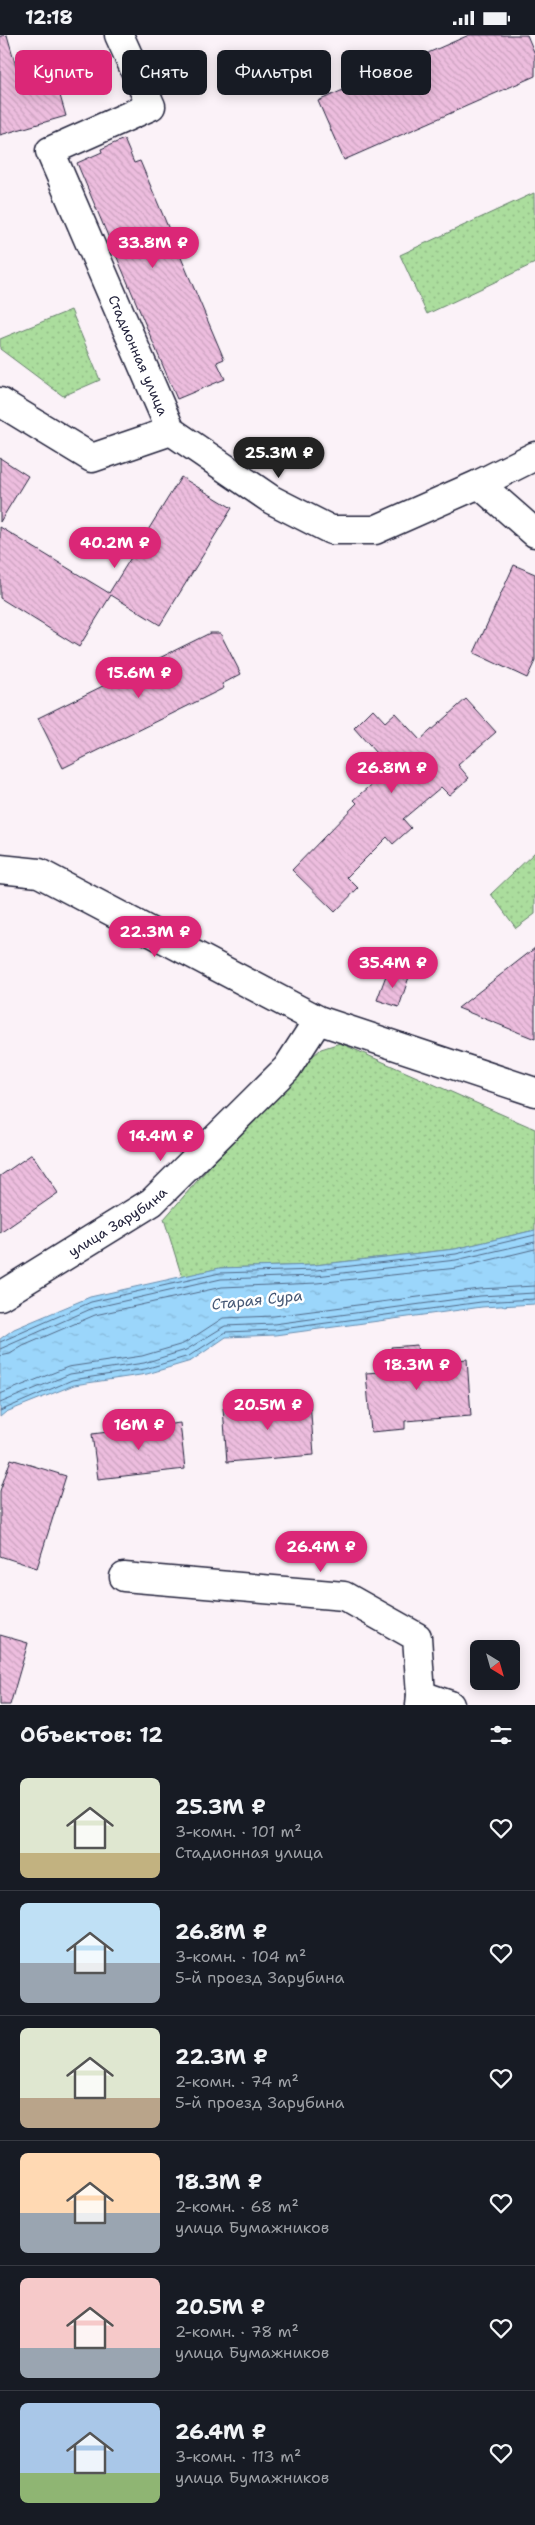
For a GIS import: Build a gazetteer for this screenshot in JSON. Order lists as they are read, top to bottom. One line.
{"streets":{"street":["Стадионная улица","улица Зарубина"]},"water":["Старая Сура"],"north":"bottom right","page":{"status":"12:18","chip":["Купить","Снять","Фильтры","Новое"],"price":["33.8M ₽","25.3M ₽","40.2M ₽","15.6M ₽","26.8M ₽","22.3M ₽","35.4M ₽","14.4M ₽","18.3M ₽","20.5M ₽","16M ₽","26.4M ₽"],"heading":"Объектов: 12","list":[{"name":"25.3M ₽","note":"3-комн. · 101 m² · Стадионная улица"},{"name":"26.8M ₽","note":"3-комн. · 104 m² · 5-й проезд Зарубина"},{"name":"22.3M ₽","note":"2-комн. · 74 m² · 5-й проезд Зарубина"},{"name":"18.3M ₽","note":"2-комн. · 68 m² · улица Бумажников"},{"name":"20.5M ₽","note":"2-комн. · 78 m² · улица Бумажников"},{"name":"26.4M ₽","note":"3-комн. · 113 m² · улица Бумажников"}]}}
